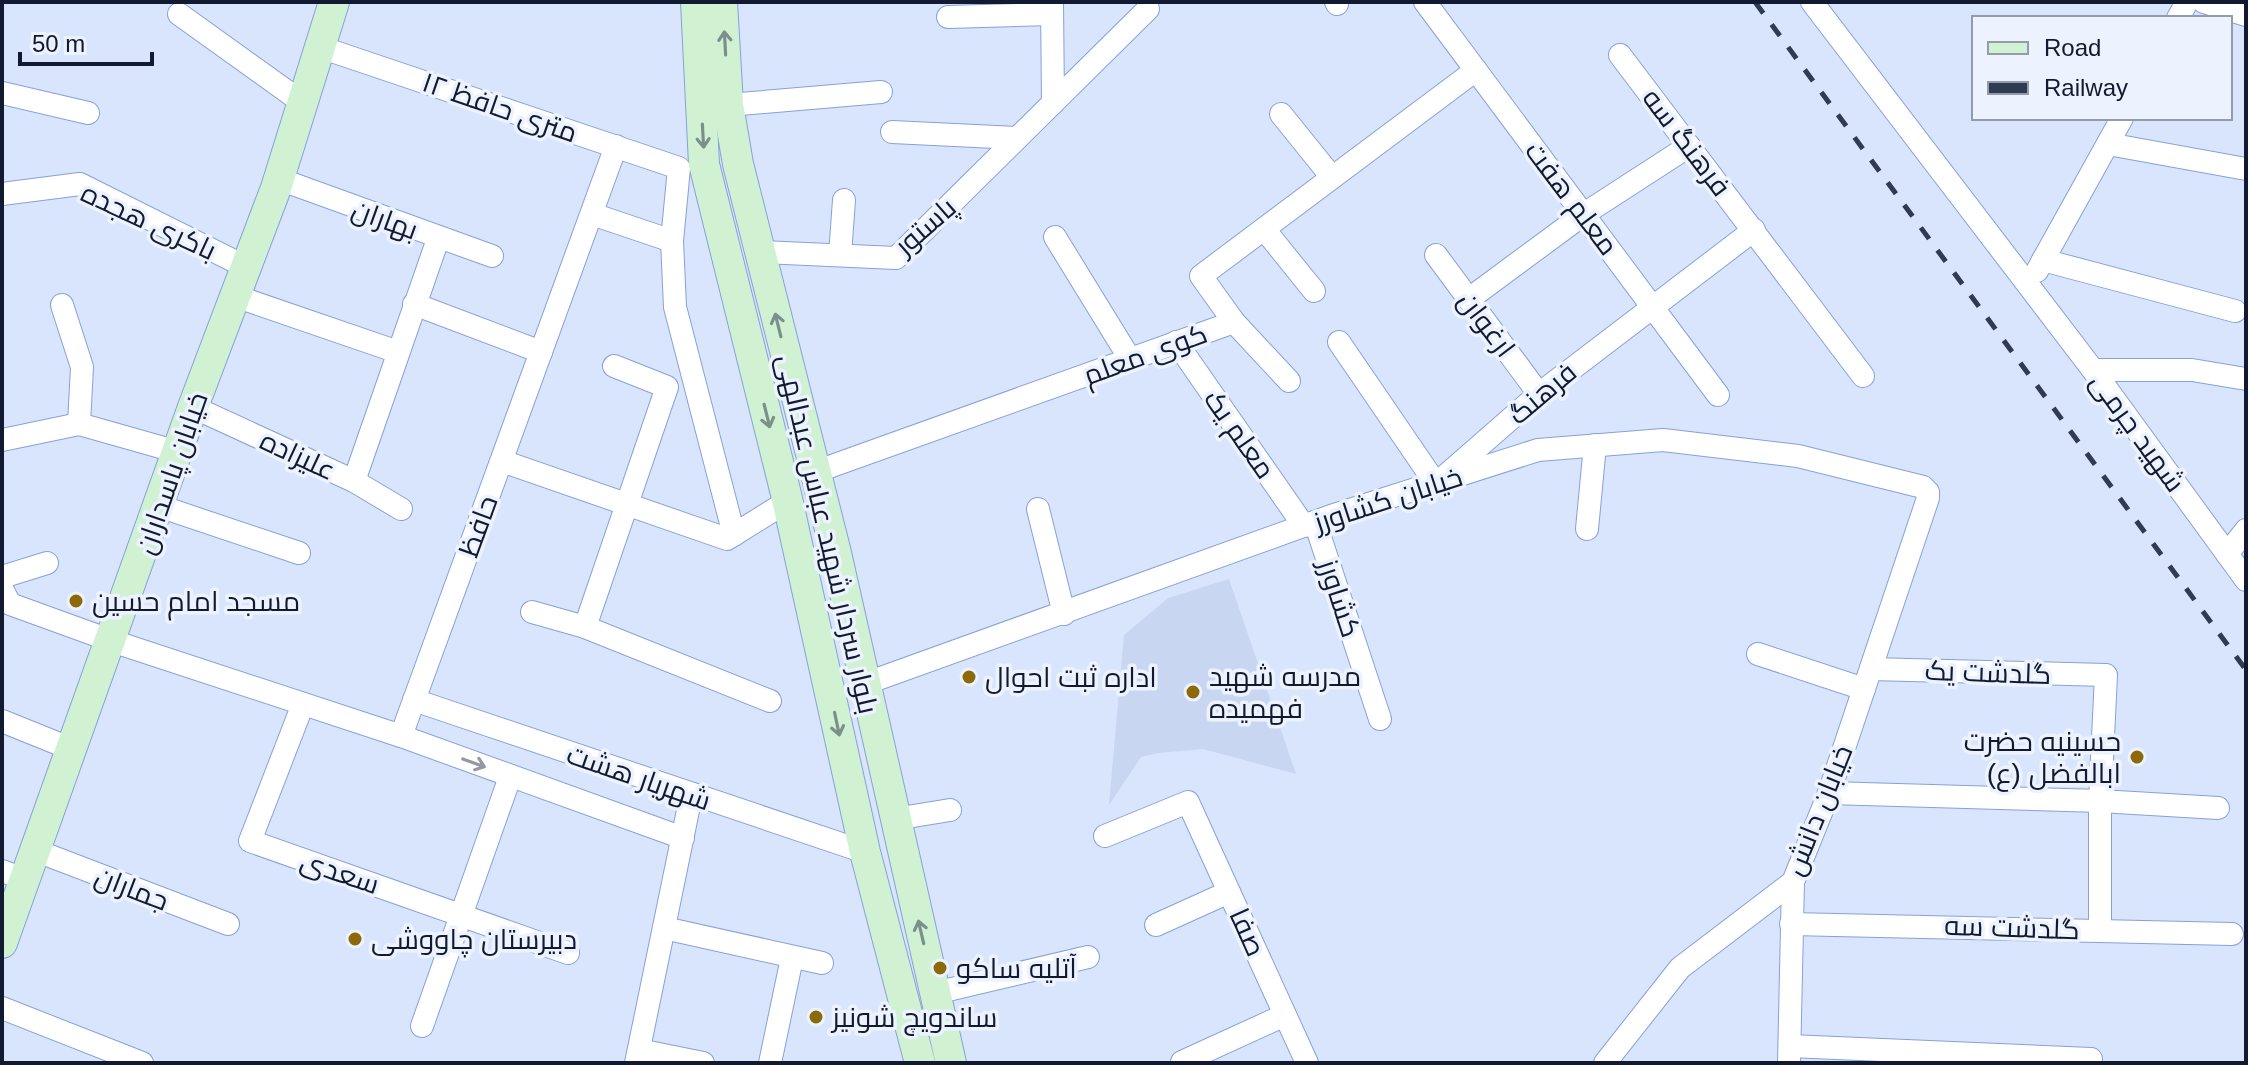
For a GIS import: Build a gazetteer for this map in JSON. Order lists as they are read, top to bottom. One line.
{"streets":{"street":["۱۲ متری حافظ","فرهنگ سه","معلم هفت","بهاران","باکری هجده","پاستور","ارغوان","کوی معلم","فرهنگ","شهید چرمی","معلم یک","علیزاده","خیابان پاسداران","خیابان کشاورز","حافظ","بلوار سردار شهید عباس عبدالهی","کشاورز","گلدشت یک","شهریار هشت","خیابان دانش","سعدی","جماران","گلدشت سه","صفا"]},"crossings":[["۱۲ متری حافظ","خیابان پاسداران"],["۱۲ متری حافظ","حافظ"],["معلم هفت","کوی معلم"],["معلم هفت","فرهنگ"],["بهاران","خیابان پاسداران"],["باکری هجده","خیابان پاسداران"],["پاستور","بلوار سردار شهید عباس عبدالهی"],["ارغوان","فرهنگ"],["کوی معلم","معلم یک"],["کوی معلم","بلوار سردار شهید عباس عبدالهی"],["فرهنگ","خیابان کشاورز"],["معلم یک","خیابان کشاورز"],["معلم یک","کشاورز"],["علیزاده","خیابان پاسداران"],["خیابان پاسداران","جماران"],["خیابان کشاورز","بلوار سردار شهید عباس عبدالهی"],["خیابان کشاورز","کشاورز"],["خیابان کشاورز","خیابان دانش"],["حافظ","شهریار هشت"],["بلوار سردار شهید عباس عبدالهی","شهریار هشت"],["گلدشت یک","خیابان دانش"]],"places":["مسجد امام حسین","اداره ثبت احوال","مدرسه شهید فهمیده","حسینیه حضرت ابالفضل (ع)","دبیرستان چاووشی","آتلیه ساکو","ساندویچ شونیز"],"legend":["Road","Railway"],"scale_bar":"50 m"}
